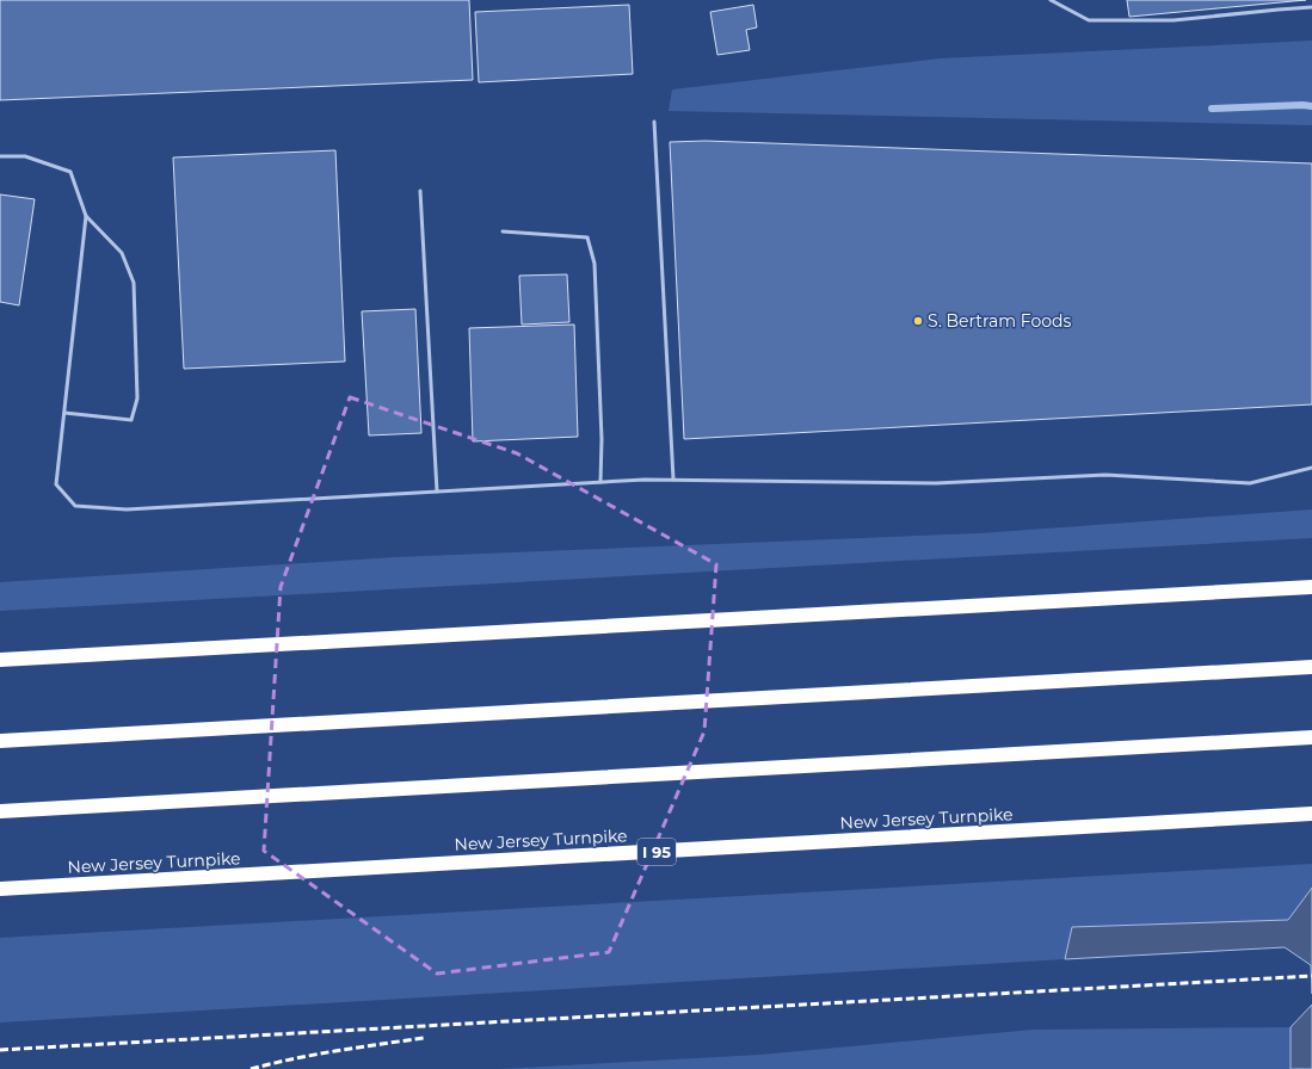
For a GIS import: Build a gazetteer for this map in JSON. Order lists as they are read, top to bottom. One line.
{"streets":{"highway":["New Jersey Turnpike","I 95"]},"places":["S. Bertram Foods"]}
